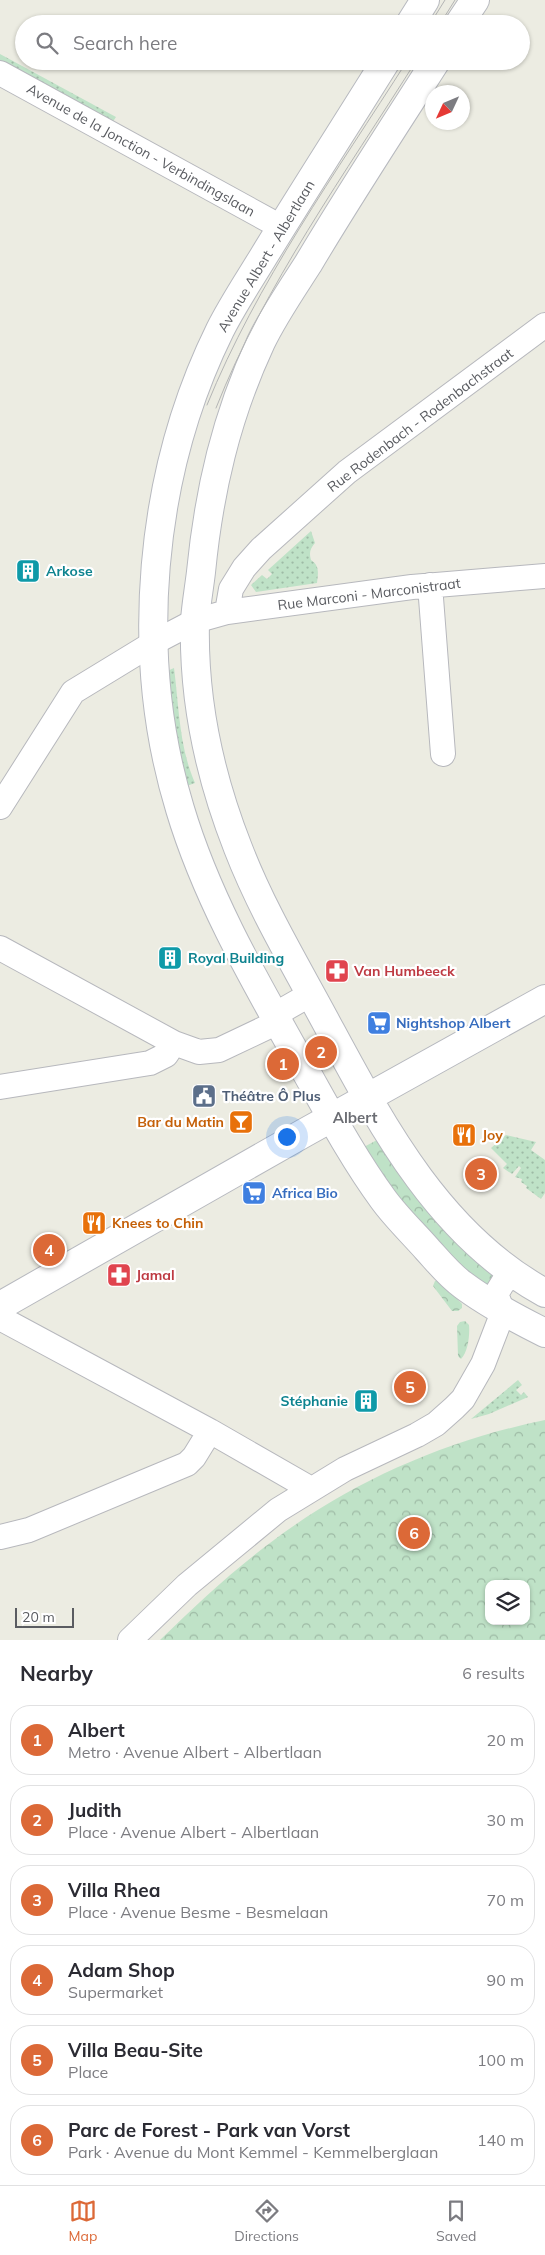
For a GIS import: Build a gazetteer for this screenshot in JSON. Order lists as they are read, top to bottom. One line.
{"streets":{"main road":["Avenue Albert - Albertlaan"],"street":["Avenue de la Jonction - Verbindingslaan","Rue Rodenbach - Rodenbachstraat","Rue Marconi - Marconistraat"]},"crossings":[["Avenue de la Jonction - Verbindingslaan","Avenue Albert - Albertlaan"],["Rue Rodenbach - Rodenbachstraat","Rue Marconi - Marconistraat"]],"districts":["Albert"],"places":{"building":["Arkose","Royal Building","Stéphanie"],"pharmacy":["Van Humbeeck","Jamal"],"supermarket":["Nightshop Albert","Africa Bio"],"public building":["Théâtre Ô Plus"],"bar":["Bar du Matin"],"restaurant":["Joy","Knees to Chin"]},"scale_bar":"20 m","north":"bottom left","page":{"search":"Search here","pins":["2","1","3","4","5","6"],"scale":"20 m","heading":["Nearby","6 results"],"list":[{"mark":"1","name":"Albert","note":"Metro · Avenue Albert - Albertlaan","value":"20 m"},{"mark":"2","name":"Judith","note":"Place · Avenue Albert - Albertlaan","value":"30 m"},{"mark":"3","name":"Villa Rhea","note":"Place · Avenue Besme - Besmelaan","value":"70 m"},{"mark":"4","name":"Adam Shop","note":"Supermarket","value":"90 m"},{"mark":"5","name":"Villa Beau-Site","note":"Place","value":"100 m"},{"mark":"6","name":"Parc de Forest - Park van Vorst","note":"Park · Avenue du Mont Kemmel - Kemmelberglaan","value":"140 m"}],"nav":["Map","Directions","Saved"]}}
